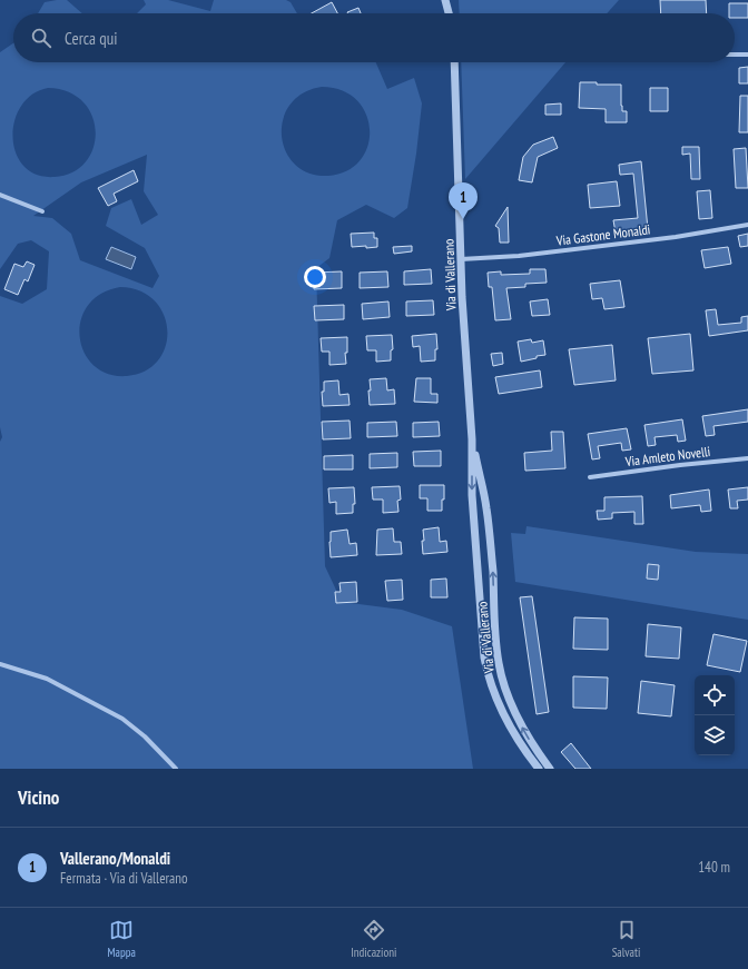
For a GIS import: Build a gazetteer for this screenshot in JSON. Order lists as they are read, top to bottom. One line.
{"streets":{"street":["Via Gastone Monaldi","Via di Vallerano","Via Amleto Novelli"]},"crossings":[["Via Gastone Monaldi","Via di Vallerano"]],"page":{"search":"Cerca qui","pins":"1","heading":"Vicino","list":[{"mark":"1","name":"Vallerano/Monaldi","note":"Fermata · Via di Vallerano","value":"140 m"}],"nav":["Mappa","Indicazioni","Salvati"]}}
